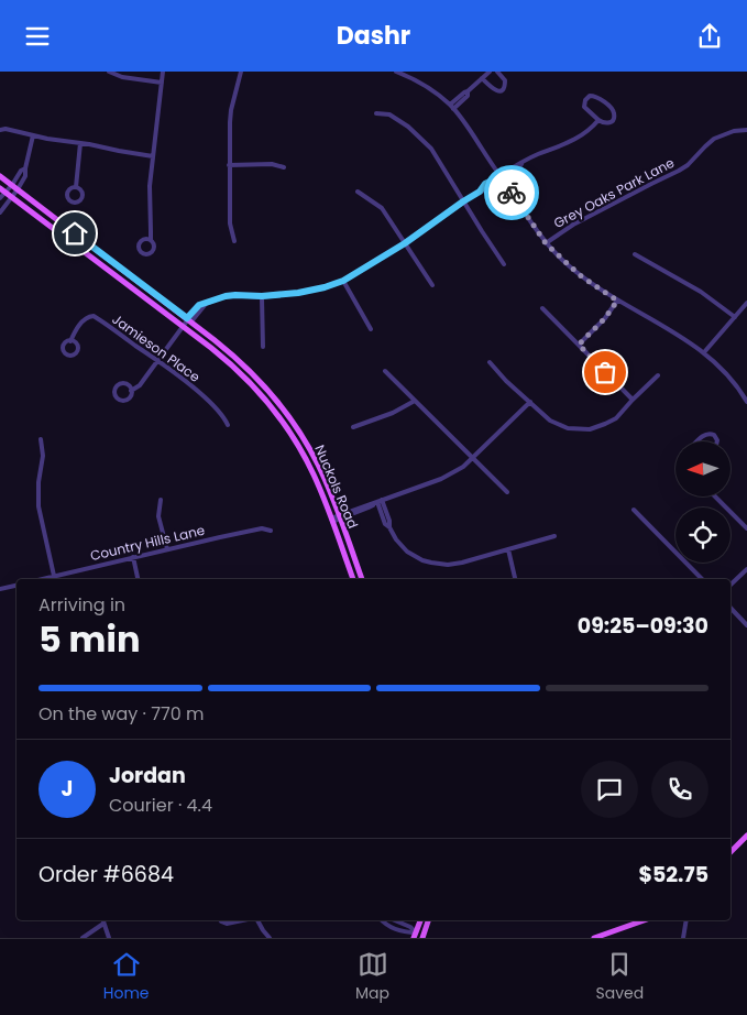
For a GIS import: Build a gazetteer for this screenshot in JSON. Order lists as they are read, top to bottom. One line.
{"streets":{"main road":["Nuckols Road"],"street":["Grey Oaks Park Lane","Jamieson Place","Country Hills Lane"]},"north":"left","page":{"header":"Dashr","heading":["5 min","Arriving in","09:25–09:30"],"panel":["Jordan","Courier · 4.4","Order #6684","$52.75"],"bar":"On the way · 770 m","round":"J","tabs":["Home","Map","Saved"]}}
